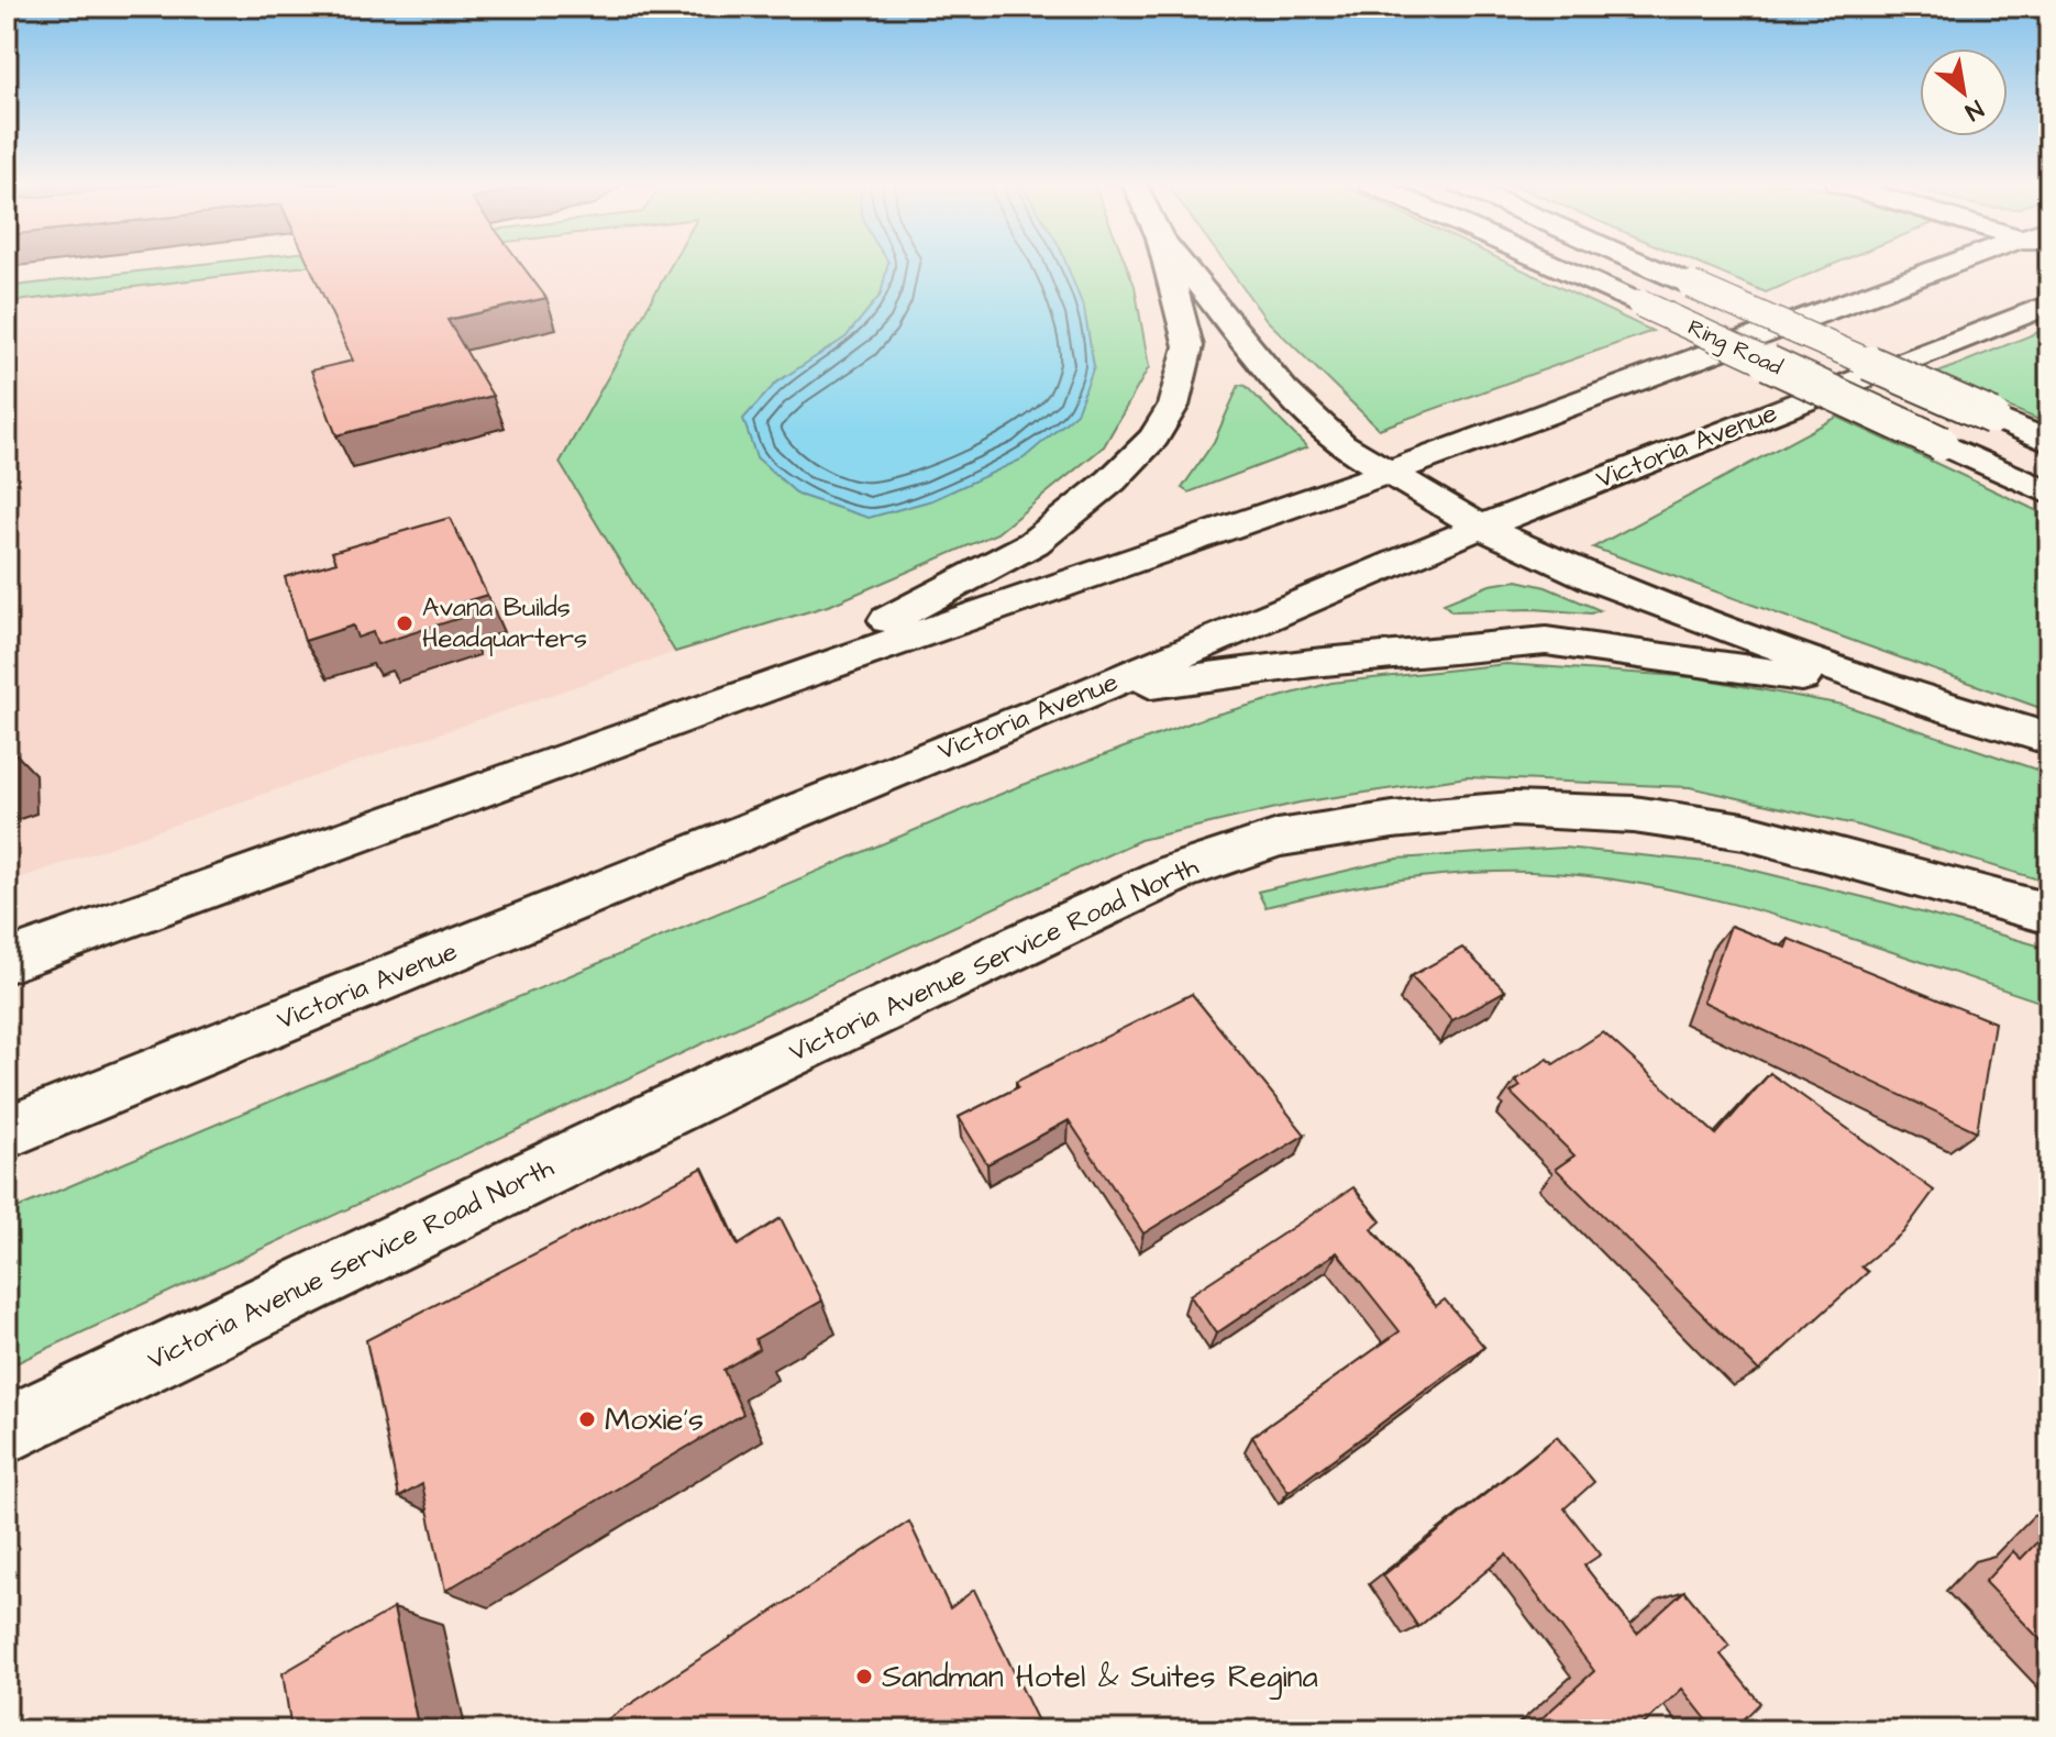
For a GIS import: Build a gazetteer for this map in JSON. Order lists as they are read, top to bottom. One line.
{"streets":{"main road":["Ring Road","Victoria Avenue","Victoria Avenue Service Road North"]},"places":["Avana Builds Headquarters","Moxie's","Sandman Hotel & Suites Regina"],"north":"bottom right"}
